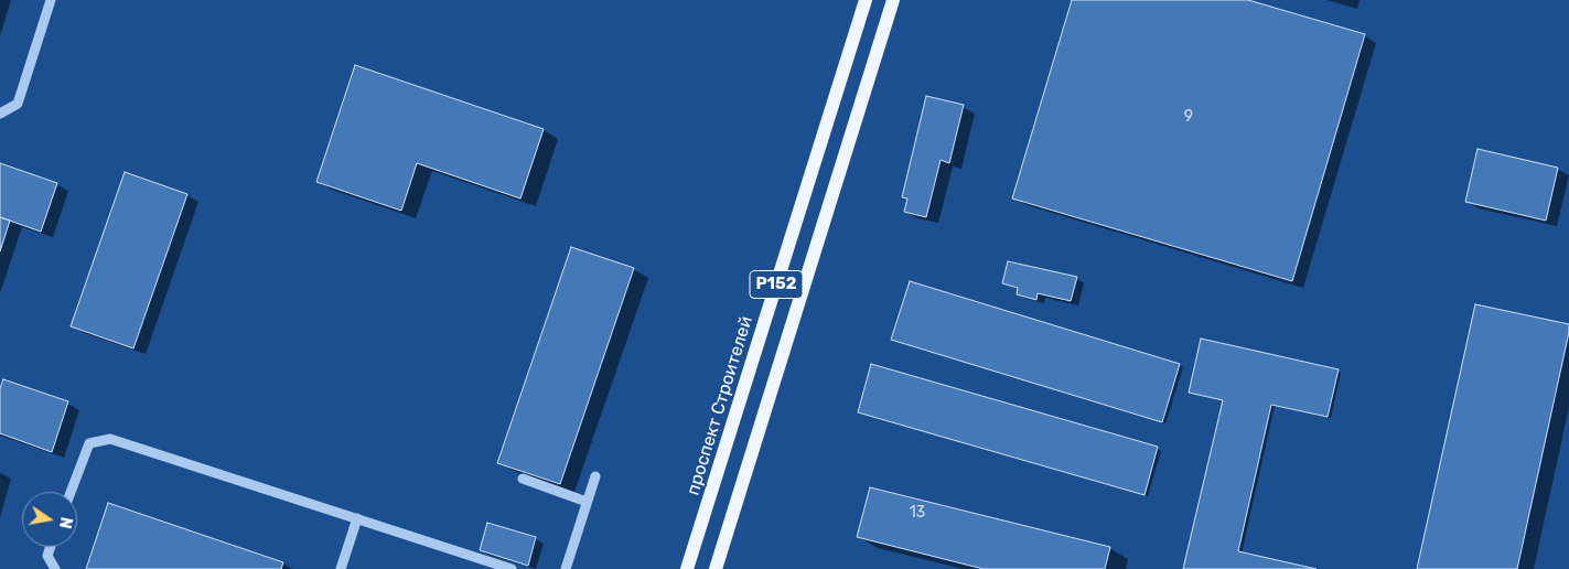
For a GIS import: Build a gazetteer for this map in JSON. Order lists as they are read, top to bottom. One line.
{"streets":{"main road":["Р152","проспект Строителей"]},"house_numbers":["9","13"],"north":"right"}
